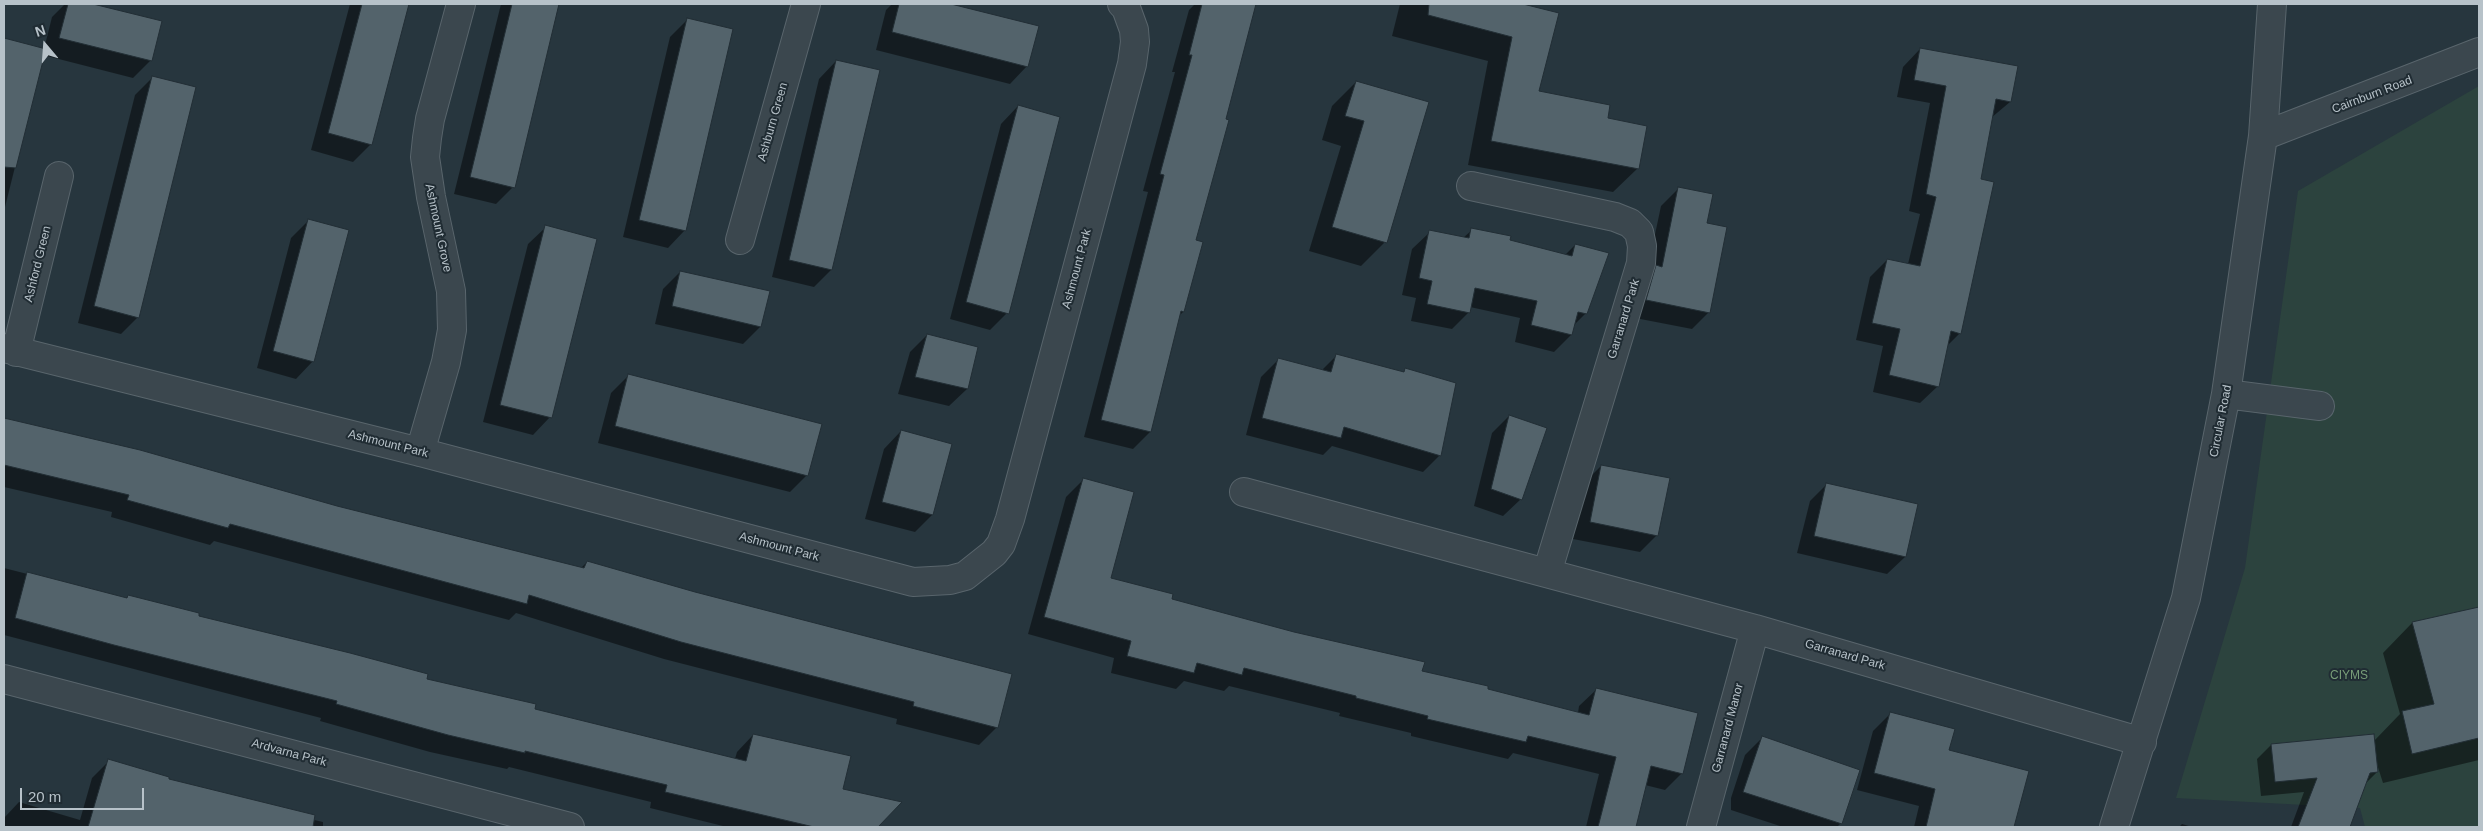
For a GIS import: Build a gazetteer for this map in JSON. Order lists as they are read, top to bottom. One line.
{"streets":{"street":["Cairnburn Road","Ashburn Green","Ashmount Grove","Ashford Green","Ashmount Park","Garranard Park","Circular Road","Garranard Manor","Ardvarna Park"]},"crossings":[["Cairnburn Road","Circular Road"],["Ashmount Grove","Ashmount Park"],["Ashford Green","Ashmount Park"],["Garranard Park","Circular Road"],["Garranard Park","Garranard Manor"]],"parks":["CIYMS"],"scale_bar":"20 m","north":"top"}
